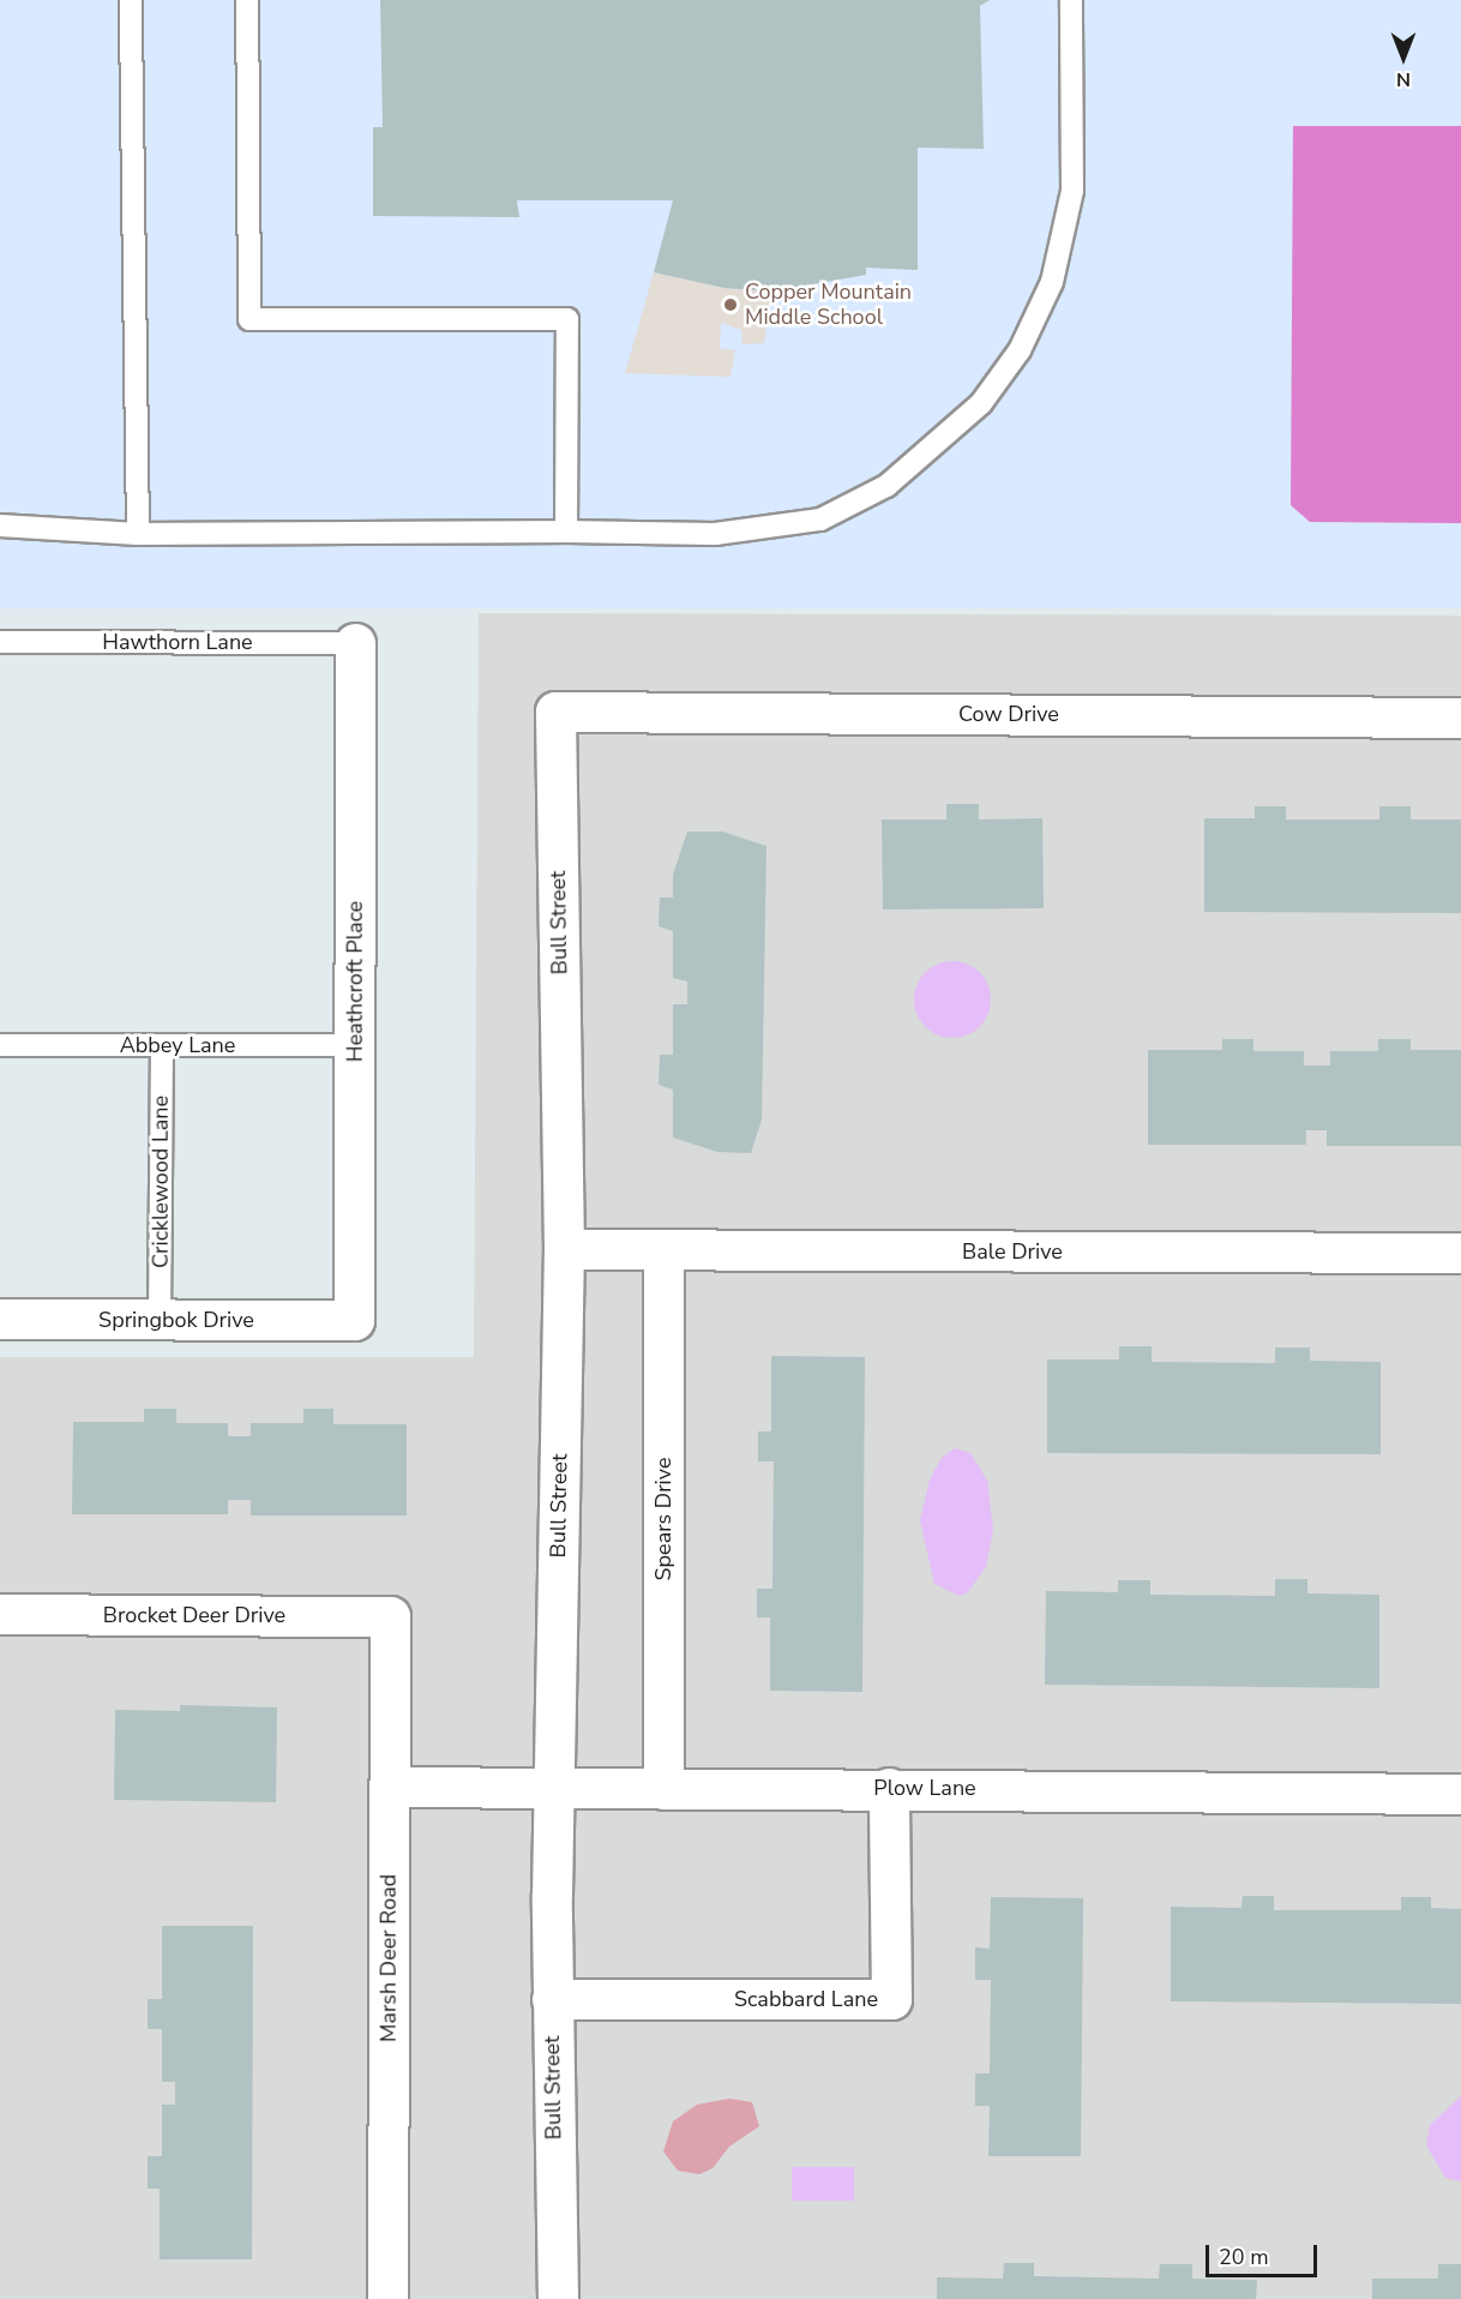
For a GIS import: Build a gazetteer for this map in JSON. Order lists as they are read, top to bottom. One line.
{"streets":{"street":["Cow Drive","Bull Street","Heathcroft Place","Bale Drive","Springbok Drive","Spears Drive","Brocket Deer Drive","Plow Lane","Marsh Deer Road","Scabbard Lane"],"lane":["Hawthorn Lane","Abbey Lane","Cricklewood Lane"]},"crossings":[["Hawthorn Lane","Heathcroft Place"],["Cow Drive","Bull Street"],["Bull Street","Bale Drive"],["Bull Street","Plow Lane"],["Bull Street","Scabbard Lane"],["Heathcroft Place","Abbey Lane"],["Heathcroft Place","Springbok Drive"],["Abbey Lane","Cricklewood Lane"],["Cricklewood Lane","Springbok Drive"],["Bale Drive","Spears Drive"],["Spears Drive","Plow Lane"],["Brocket Deer Drive","Marsh Deer Road"],["Plow Lane","Marsh Deer Road"],["Plow Lane","Scabbard Lane"]],"places":["Copper Mountain Middle School"],"scale_bar":"20 m","north":"bottom"}
